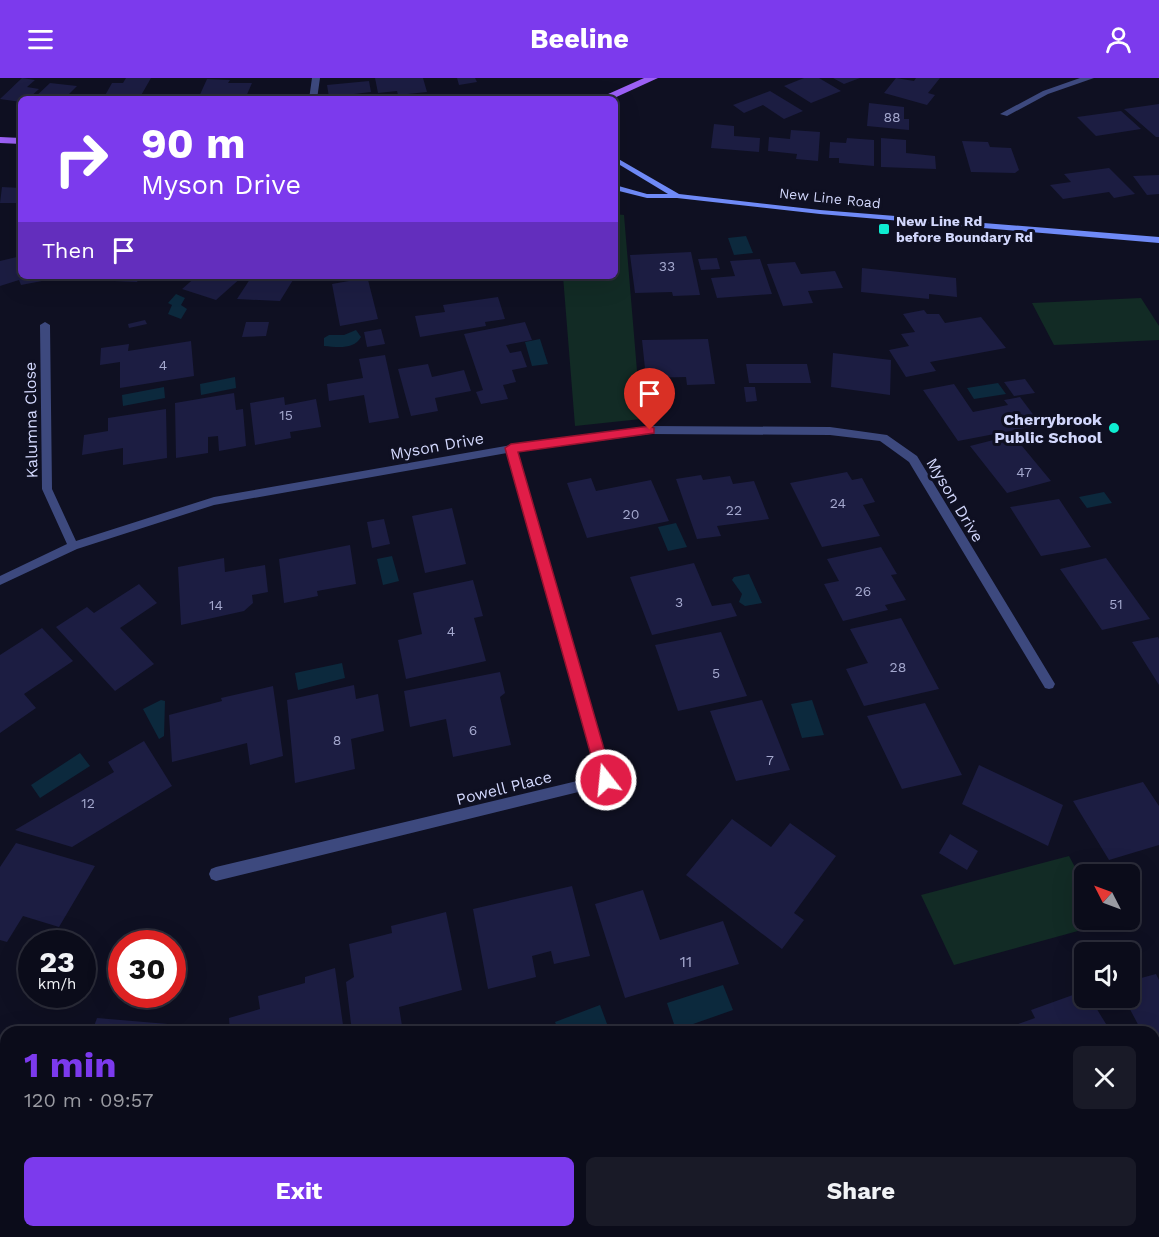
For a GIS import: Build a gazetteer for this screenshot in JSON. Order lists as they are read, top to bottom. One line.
{"streets":{"main road":["New Line Road"],"street":["Kalumna Close","Myson Drive","Powell Place"]},"crossings":[["Kalumna Close","Myson Drive"],["Myson Drive","Powell Place"]],"places":{"transit":["New Line Rd before Boundary Rd"],"other":["Cherrybrook Public School"]},"house_numbers":["88","33","4","15","47","24","22","20","26","3","51","14","4","28","5","6","8","7","12","11"],"north":"top left","page":{"header":"Beeline","turn":["90 m","Myson Drive"],"then":"Then","speed":"23 km/h","limit":"30","heading":["1 min","120 m · 09:57"],"buttons":["Exit","Share"]}}
